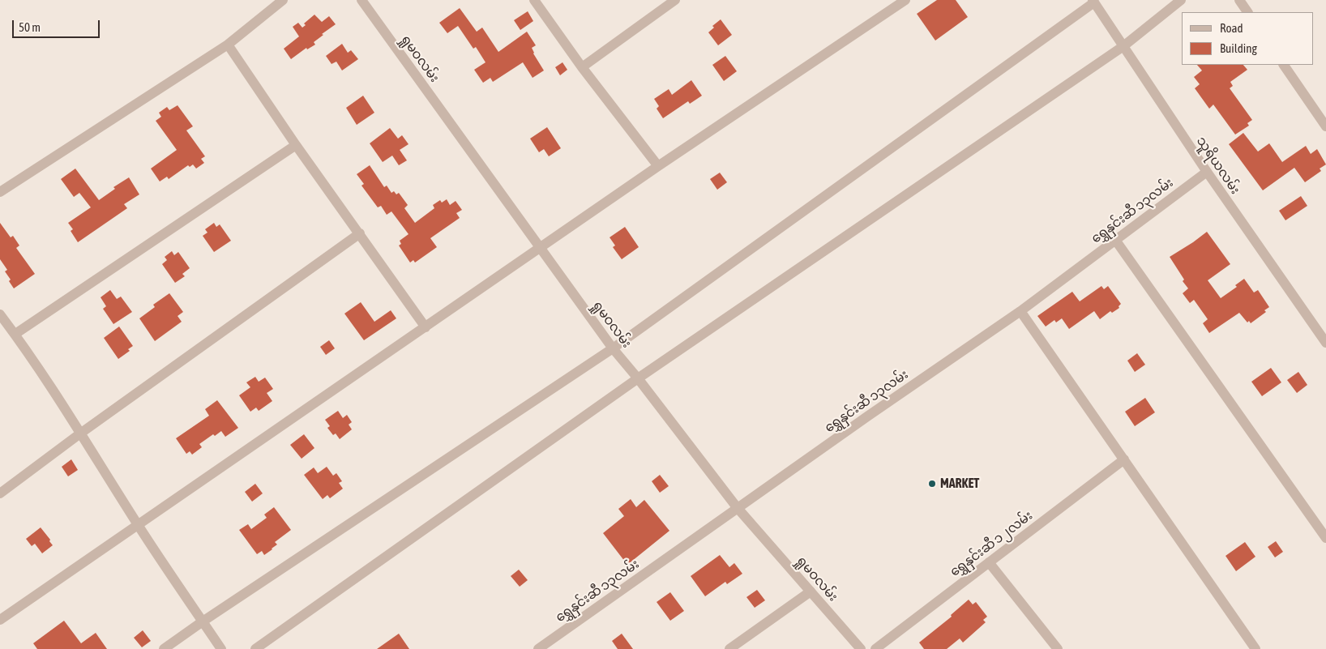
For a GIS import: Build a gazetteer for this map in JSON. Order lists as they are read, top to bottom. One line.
{"streets":{"street":["ရှုမဝလမ်း","သူရိယလမ်း","ရွှေနှင်းဆီ ၁၃လမ်း","ရွှေနှင်းဆီ ၁၂လမ်း"]},"crossings":[["ရှုမဝလမ်း","ရွှေနှင်းဆီ ၁၃လမ်း"],["သူရိယလမ်း","ရွှေနှင်းဆီ ၁၃လမ်း"]],"places":["MARKET"],"legend":["Road","Building"],"scale_bar":"50 m"}
